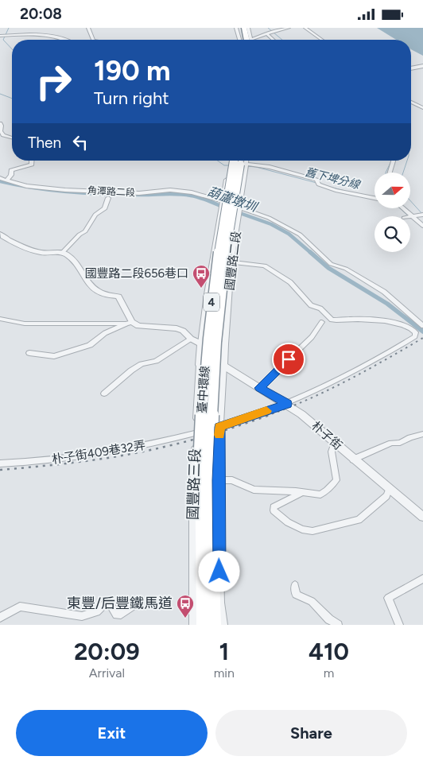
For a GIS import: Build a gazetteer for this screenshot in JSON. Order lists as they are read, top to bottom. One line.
{"streets":{"highway":["4","臺中環線"],"street":["角潭路二段","國豐路二段","朴子街","朴子街409巷32弄","國豐路三段"]},"crossings":[["角潭路二段","國豐路二段"],["國豐路二段","朴子街"],["國豐路二段","朴子街409巷32弄"],["國豐路二段","國豐路三段"],["朴子街","朴子街409巷32弄"],["朴子街","國豐路三段"],["朴子街409巷32弄","國豐路三段"]],"water":["舊下埤分線","葫蘆墩圳"],"places":{"bus stop":["國豐路二段656巷口","東豐/后豐鐵馬道"]},"north":"right","page":{"status":"20:08","turn":["190 m","Turn right"],"then":"Then","eta":["20:09","Arrival","1","min","410","m"],"buttons":["Exit","Share"]}}
